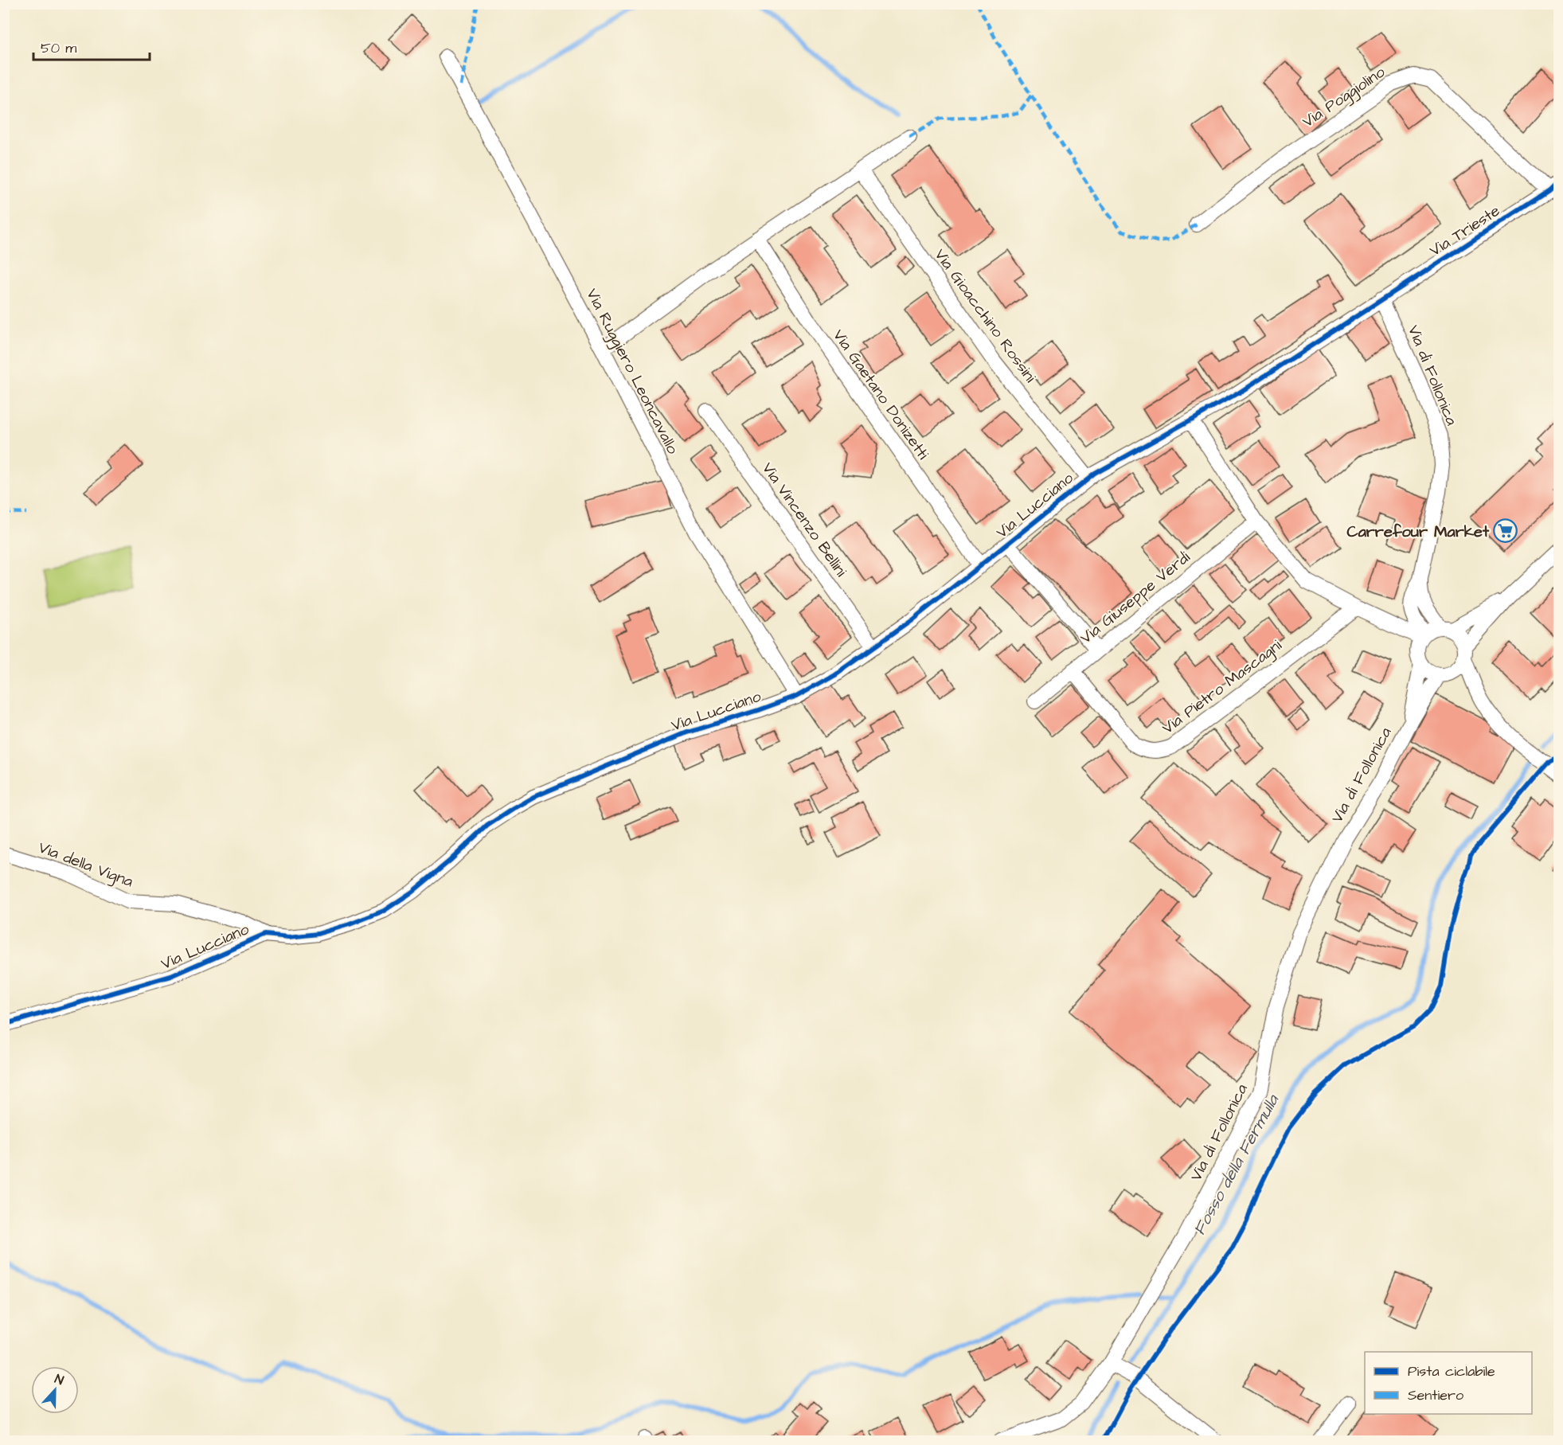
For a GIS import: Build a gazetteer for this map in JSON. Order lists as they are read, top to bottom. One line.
{"streets":{"street":["Via Poggiolino","Via Trieste","Via Gioacchino Rossini","Via Ruggiero Leoncavallo","Via di Follonica","Via Gaetano Donizetti","Via Lucciano","Via Vincenzo Bellini","Via Giuseppe Verdi","Via Pietro Mascagni","Via della Vigna"]},"crossings":[["Via Poggiolino","Via Trieste"],["Via Trieste","Via di Follonica"],["Via Trieste","Via Lucciano"],["Via Gioacchino Rossini","Via Lucciano"],["Via Ruggiero Leoncavallo","Via Lucciano"],["Via di Follonica","Via Lucciano"],["Via Gaetano Donizetti","Via Lucciano"],["Via Lucciano","Via Vincenzo Bellini"],["Via Lucciano","Via della Vigna"],["Via Giuseppe Verdi","Via Pietro Mascagni"]],"water":["Fosso della Fermulla"],"places":{"supermarket":["Carrefour Market"]},"legend":["Pista ciclabile","Sentiero"],"scale_bar":"50 m","north":"top"}
